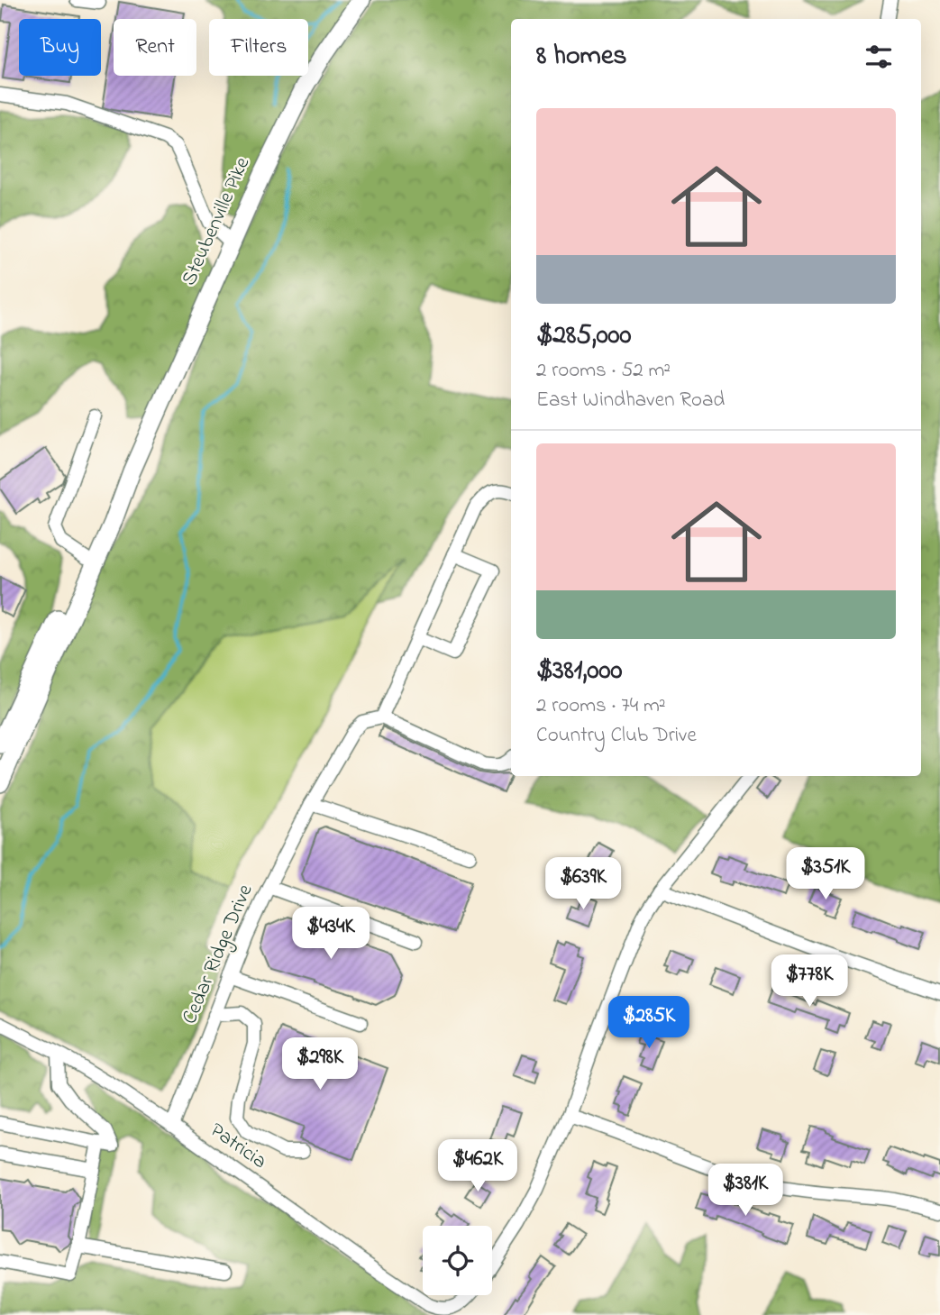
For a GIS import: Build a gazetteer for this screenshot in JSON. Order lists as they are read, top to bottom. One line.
{"streets":{"main road":["Steubenville Pike"],"street":["Cedar Ridge Drive","Patricia"]},"crossings":[["Cedar Ridge Drive","Patricia"]],"page":{"chip":["Buy","Rent","Filters"],"heading":"8 homes","list":[{"name":"$285,000","note":"2 rooms · 52 m² · East Windhaven Road"},{"name":"$381,000","note":"2 rooms · 74 m² · Country Club Drive"}],"price":["$351K","$639K","$434K","$778K","$285K","$298K","$462K","$381K"]}}
